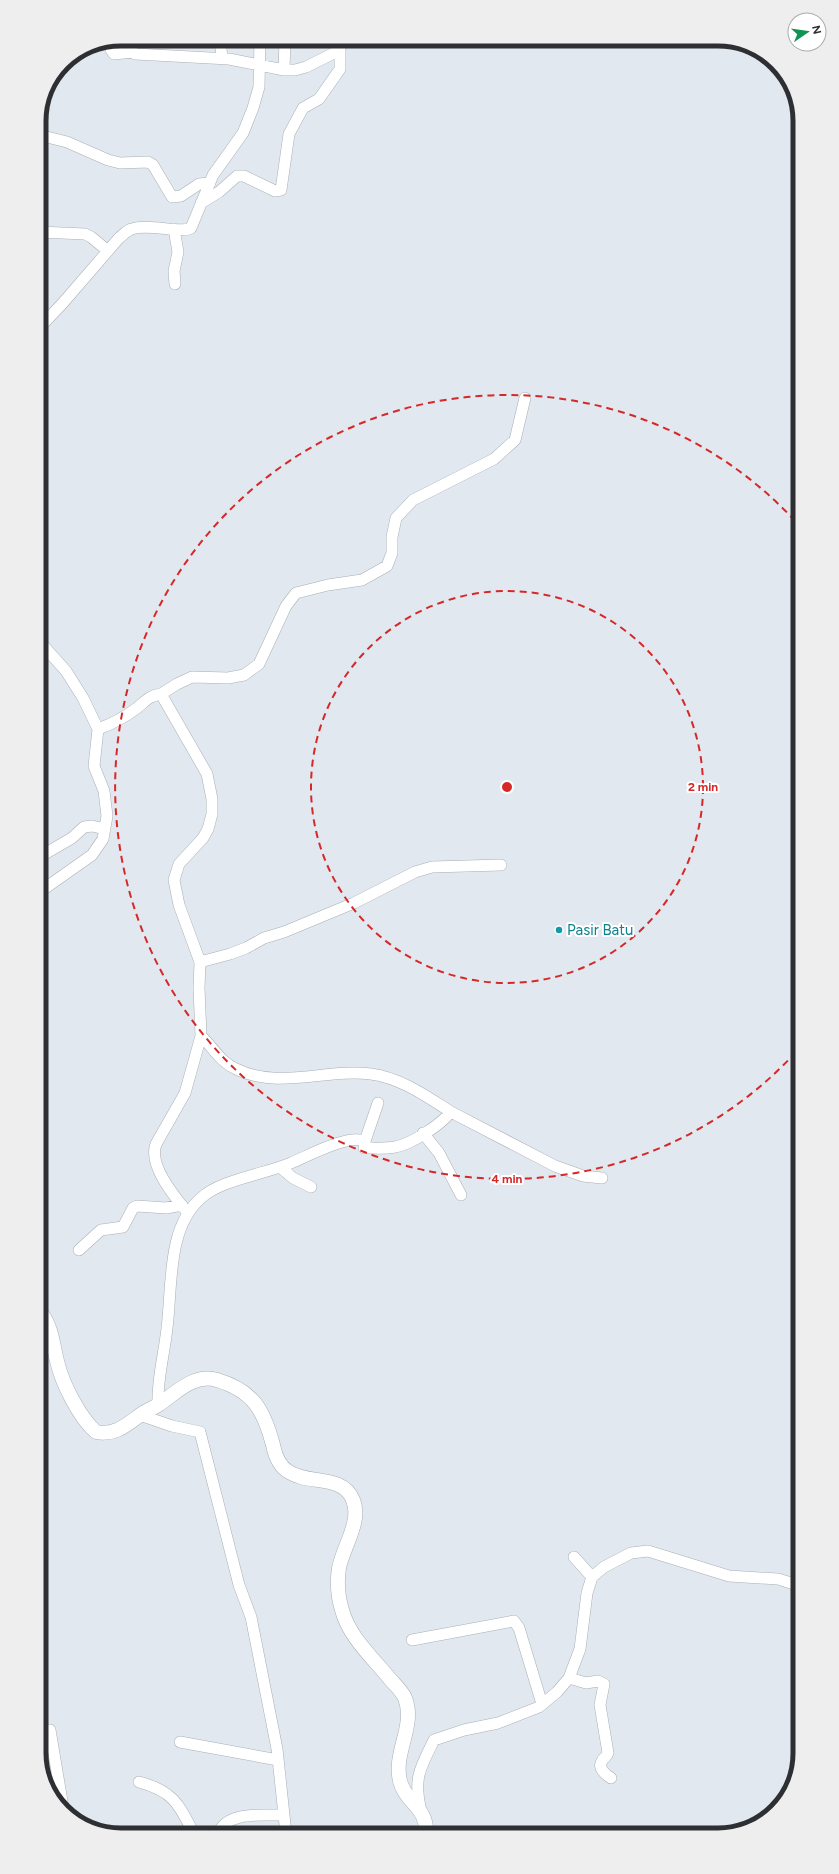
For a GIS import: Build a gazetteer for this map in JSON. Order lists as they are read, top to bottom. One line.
{"places":["Pasir Batu"],"north":"right","rings":["2 min","4 min"]}
